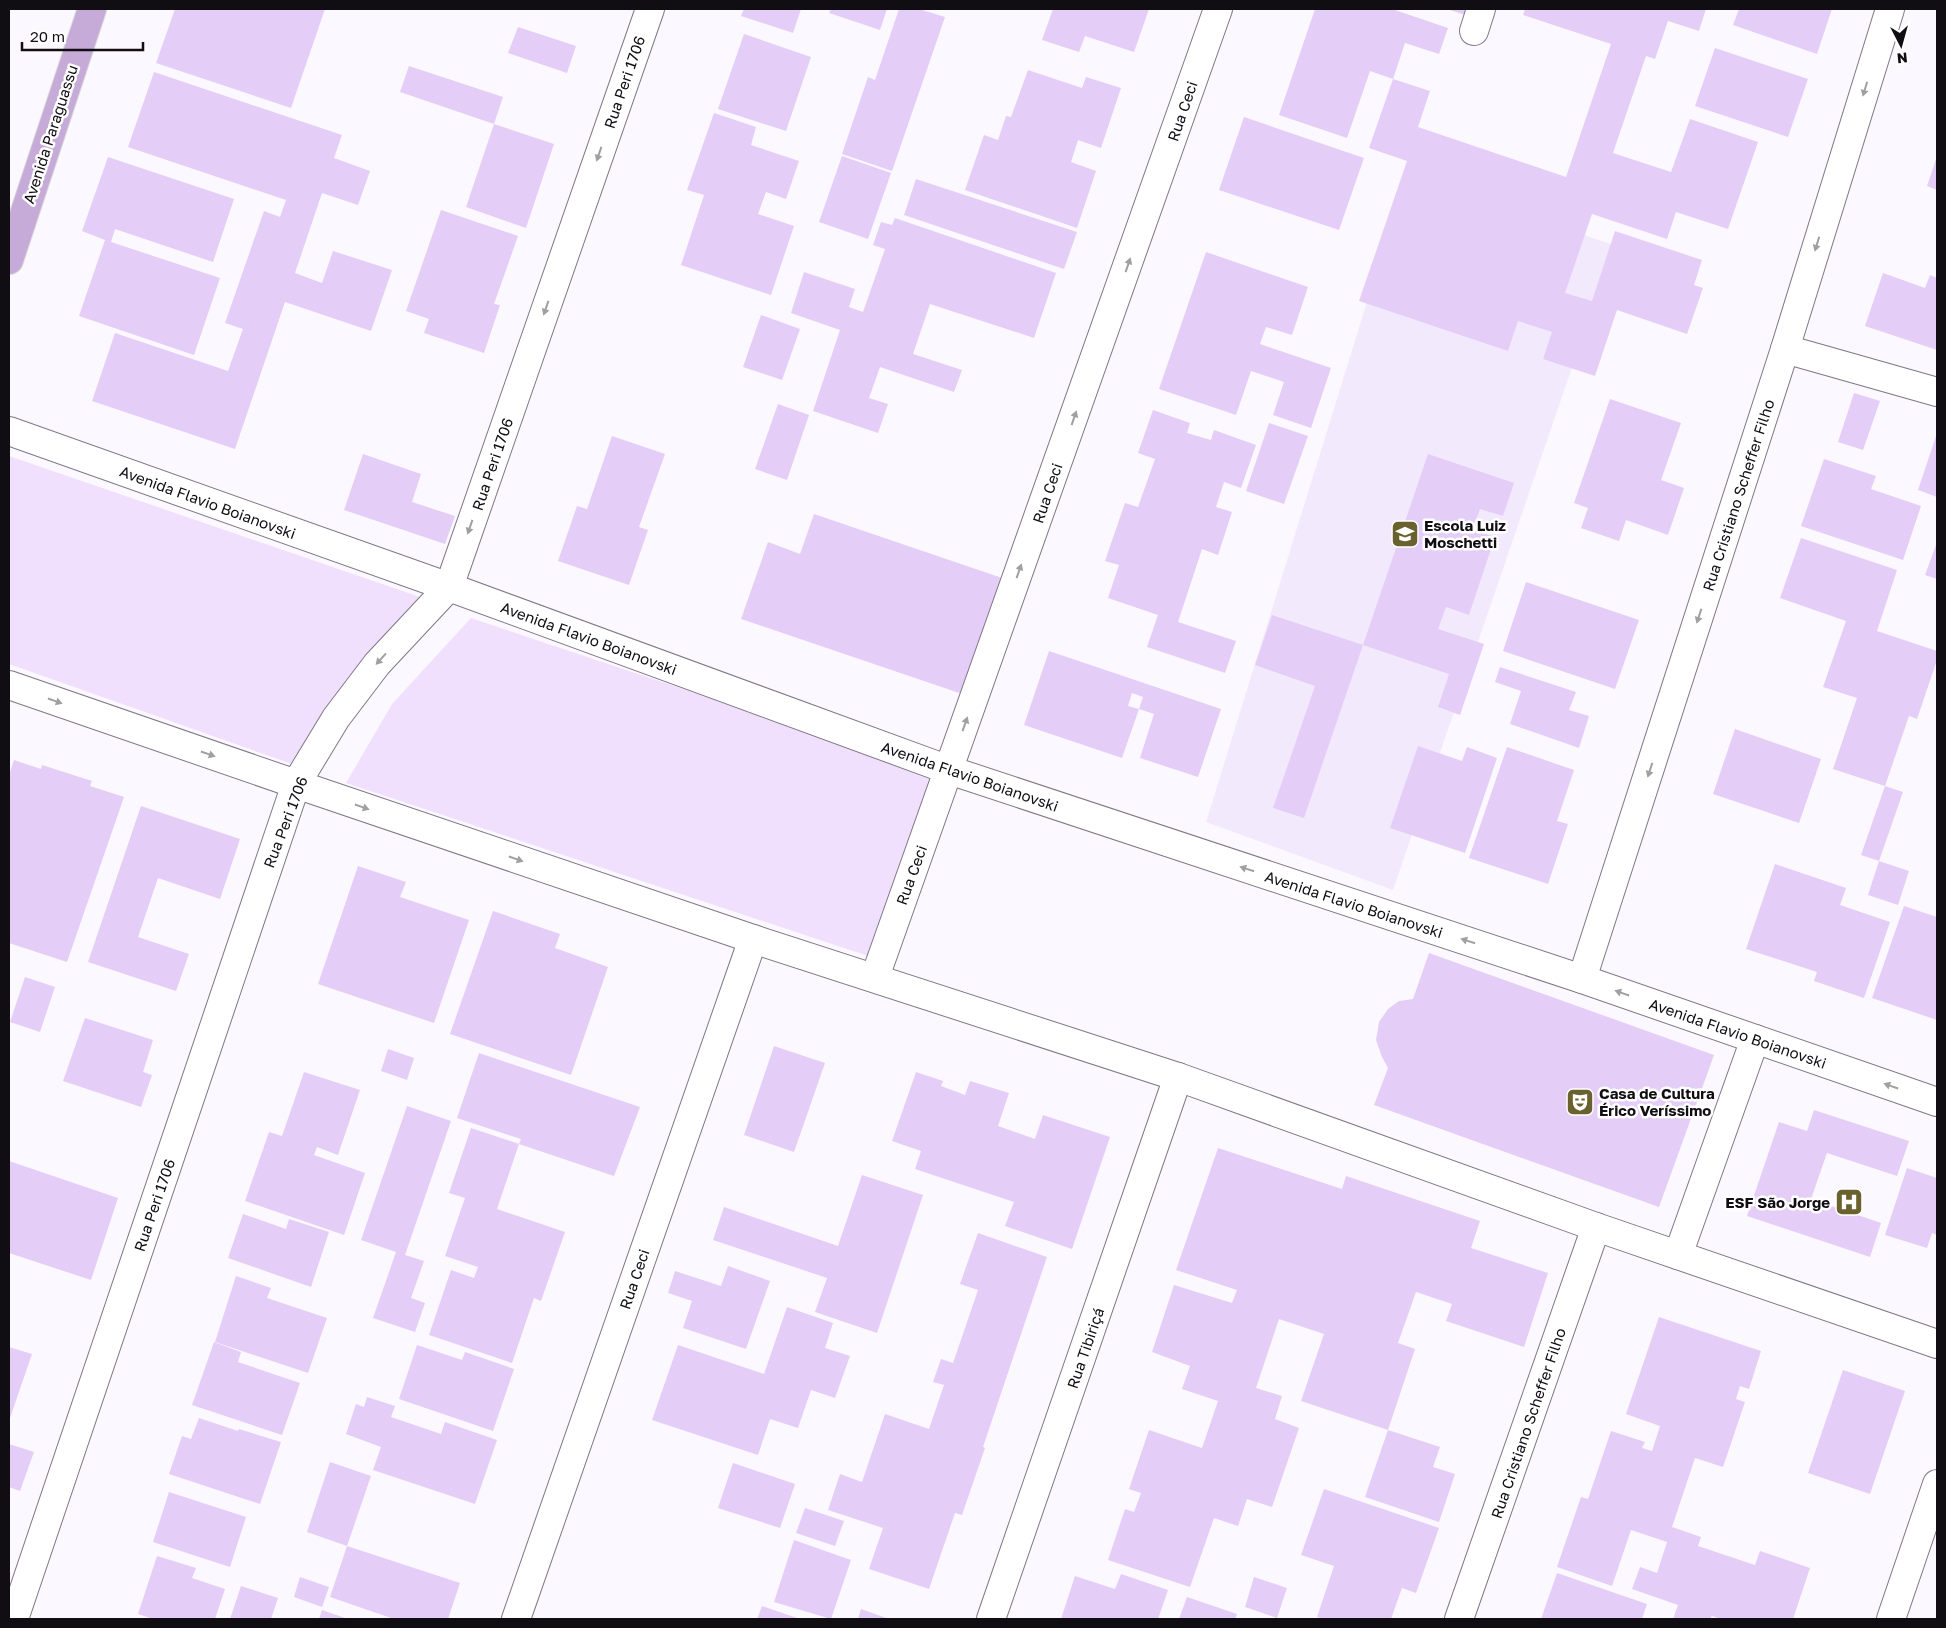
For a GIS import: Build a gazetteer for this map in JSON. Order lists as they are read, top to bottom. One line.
{"streets":{"main road":["Avenida Paraguassu"],"street":["Rua Peri 1706","Rua Ceci","Rua Cristiano Scheffer Filho","Avenida Flavio Boianovski","Rua Tibiriçá"]},"crossings":[["Rua Peri 1706","Avenida Flavio Boianovski"],["Rua Ceci","Avenida Flavio Boianovski"],["Rua Cristiano Scheffer Filho","Avenida Flavio Boianovski"]],"one_way":["Rua Peri 1706","Rua Ceci","Rua Cristiano Scheffer Filho"],"places":{"school or university":["Escola Luiz Moschetti"],"theatre":["Casa de Cultura Érico Veríssimo"],"hospital":["ESF São Jorge"]},"scale_bar":"20 m","north":"bottom"}
